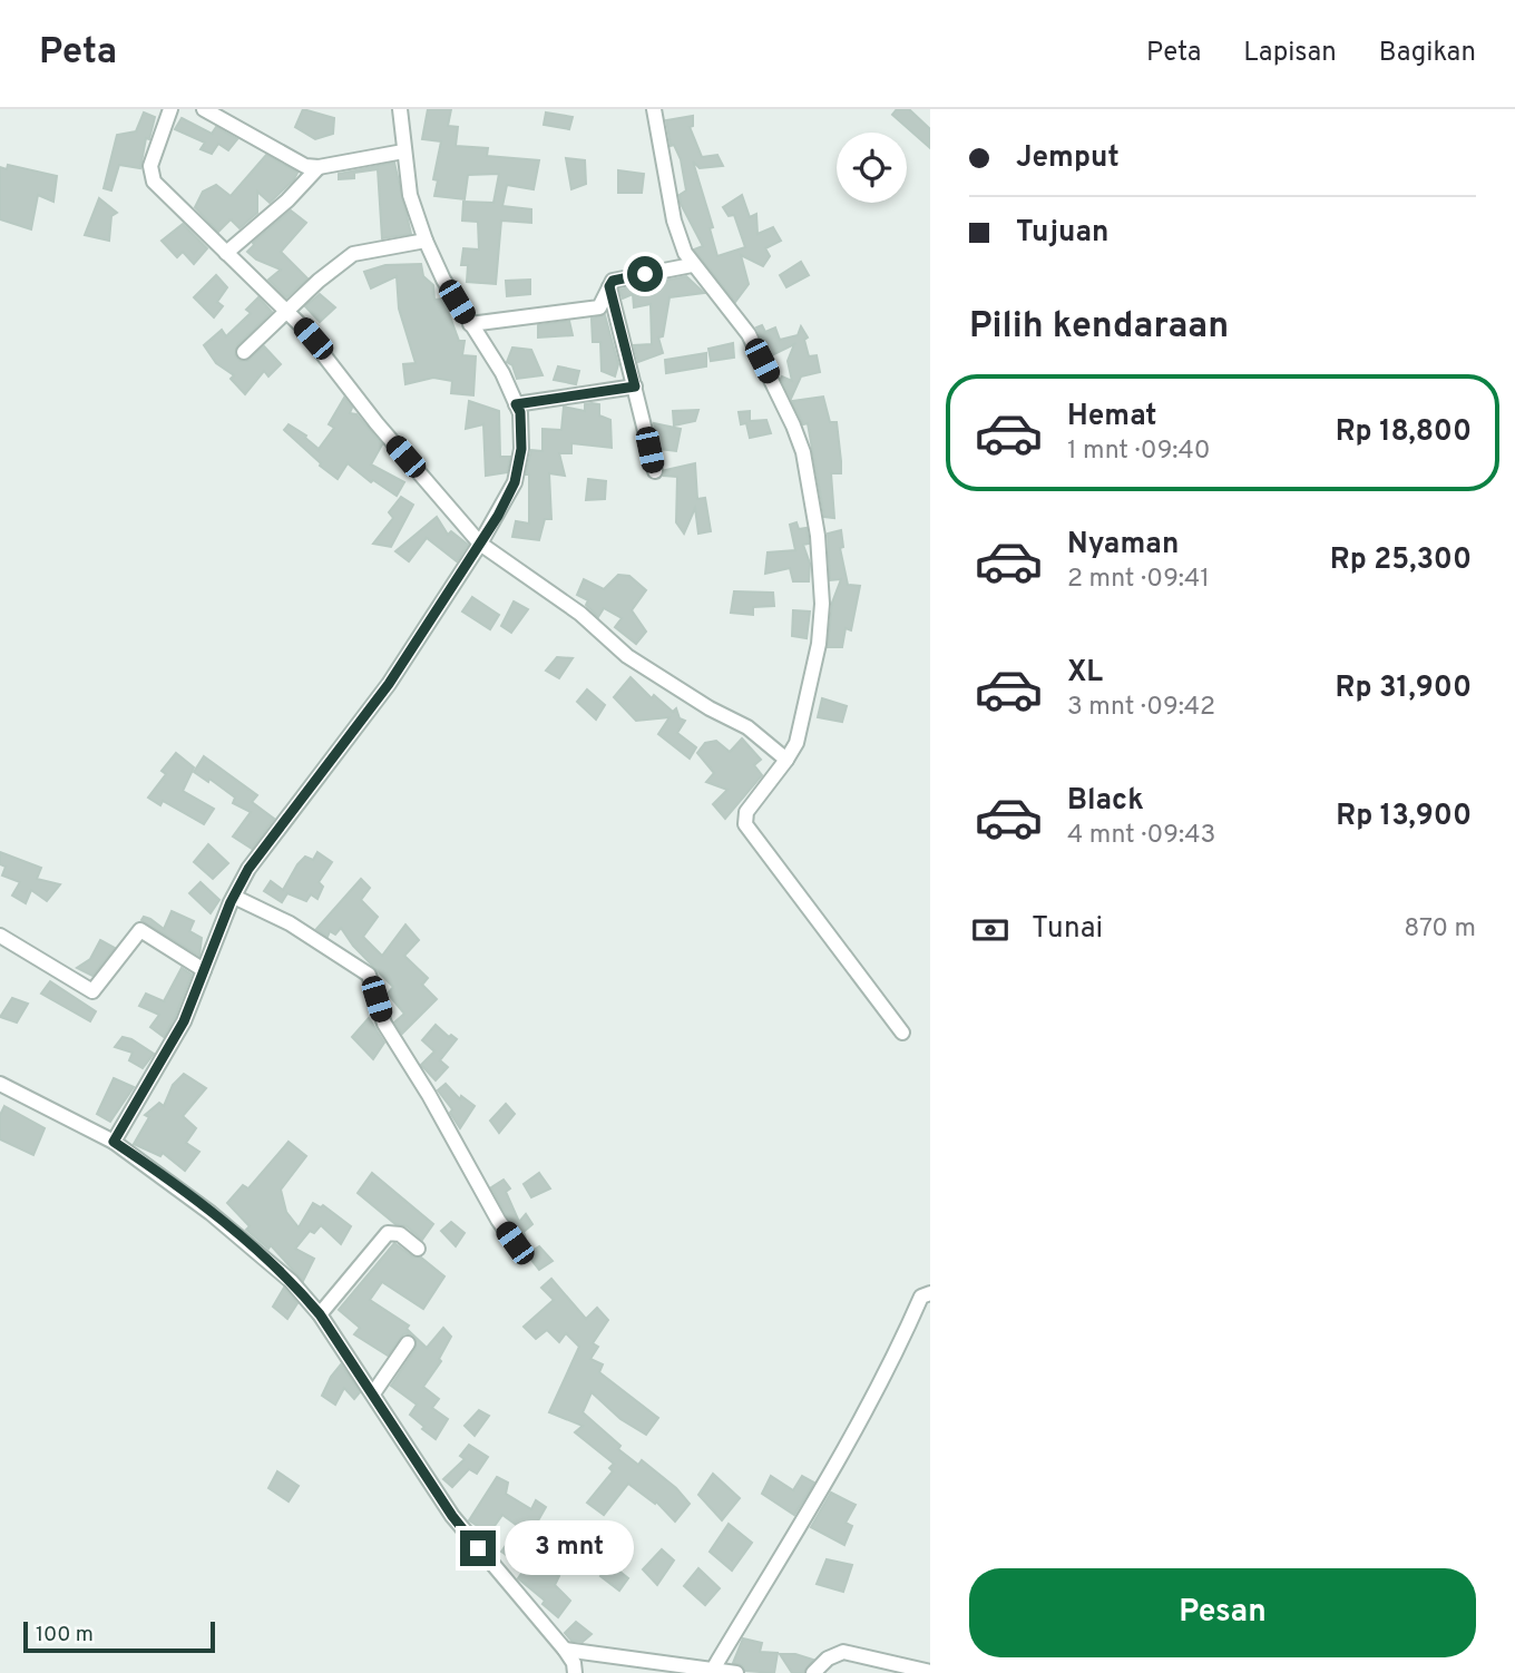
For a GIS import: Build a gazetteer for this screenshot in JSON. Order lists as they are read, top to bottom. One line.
{"scale_bar":"100 m","page":{"header":"Peta","nav":["Peta","Lapisan","Bagikan"],"banner":["Jemput","Tujuan"],"heading":"Pilih kendaraan","list":[{"name":"Hemat","note":"1 mnt · 09:40","value":"Rp 18,800"},{"name":"Nyaman","note":"2 mnt · 09:41","value":"Rp 25,300"},{"name":"XL","note":"3 mnt · 09:42","value":"Rp 31,900"},{"name":"Black","note":"4 mnt · 09:43","value":"Rp 13,900"}],"pay":["Tunai","870 m"],"bubble":"3 mnt","buttons":"Pesan","scale":"100 m"}}
